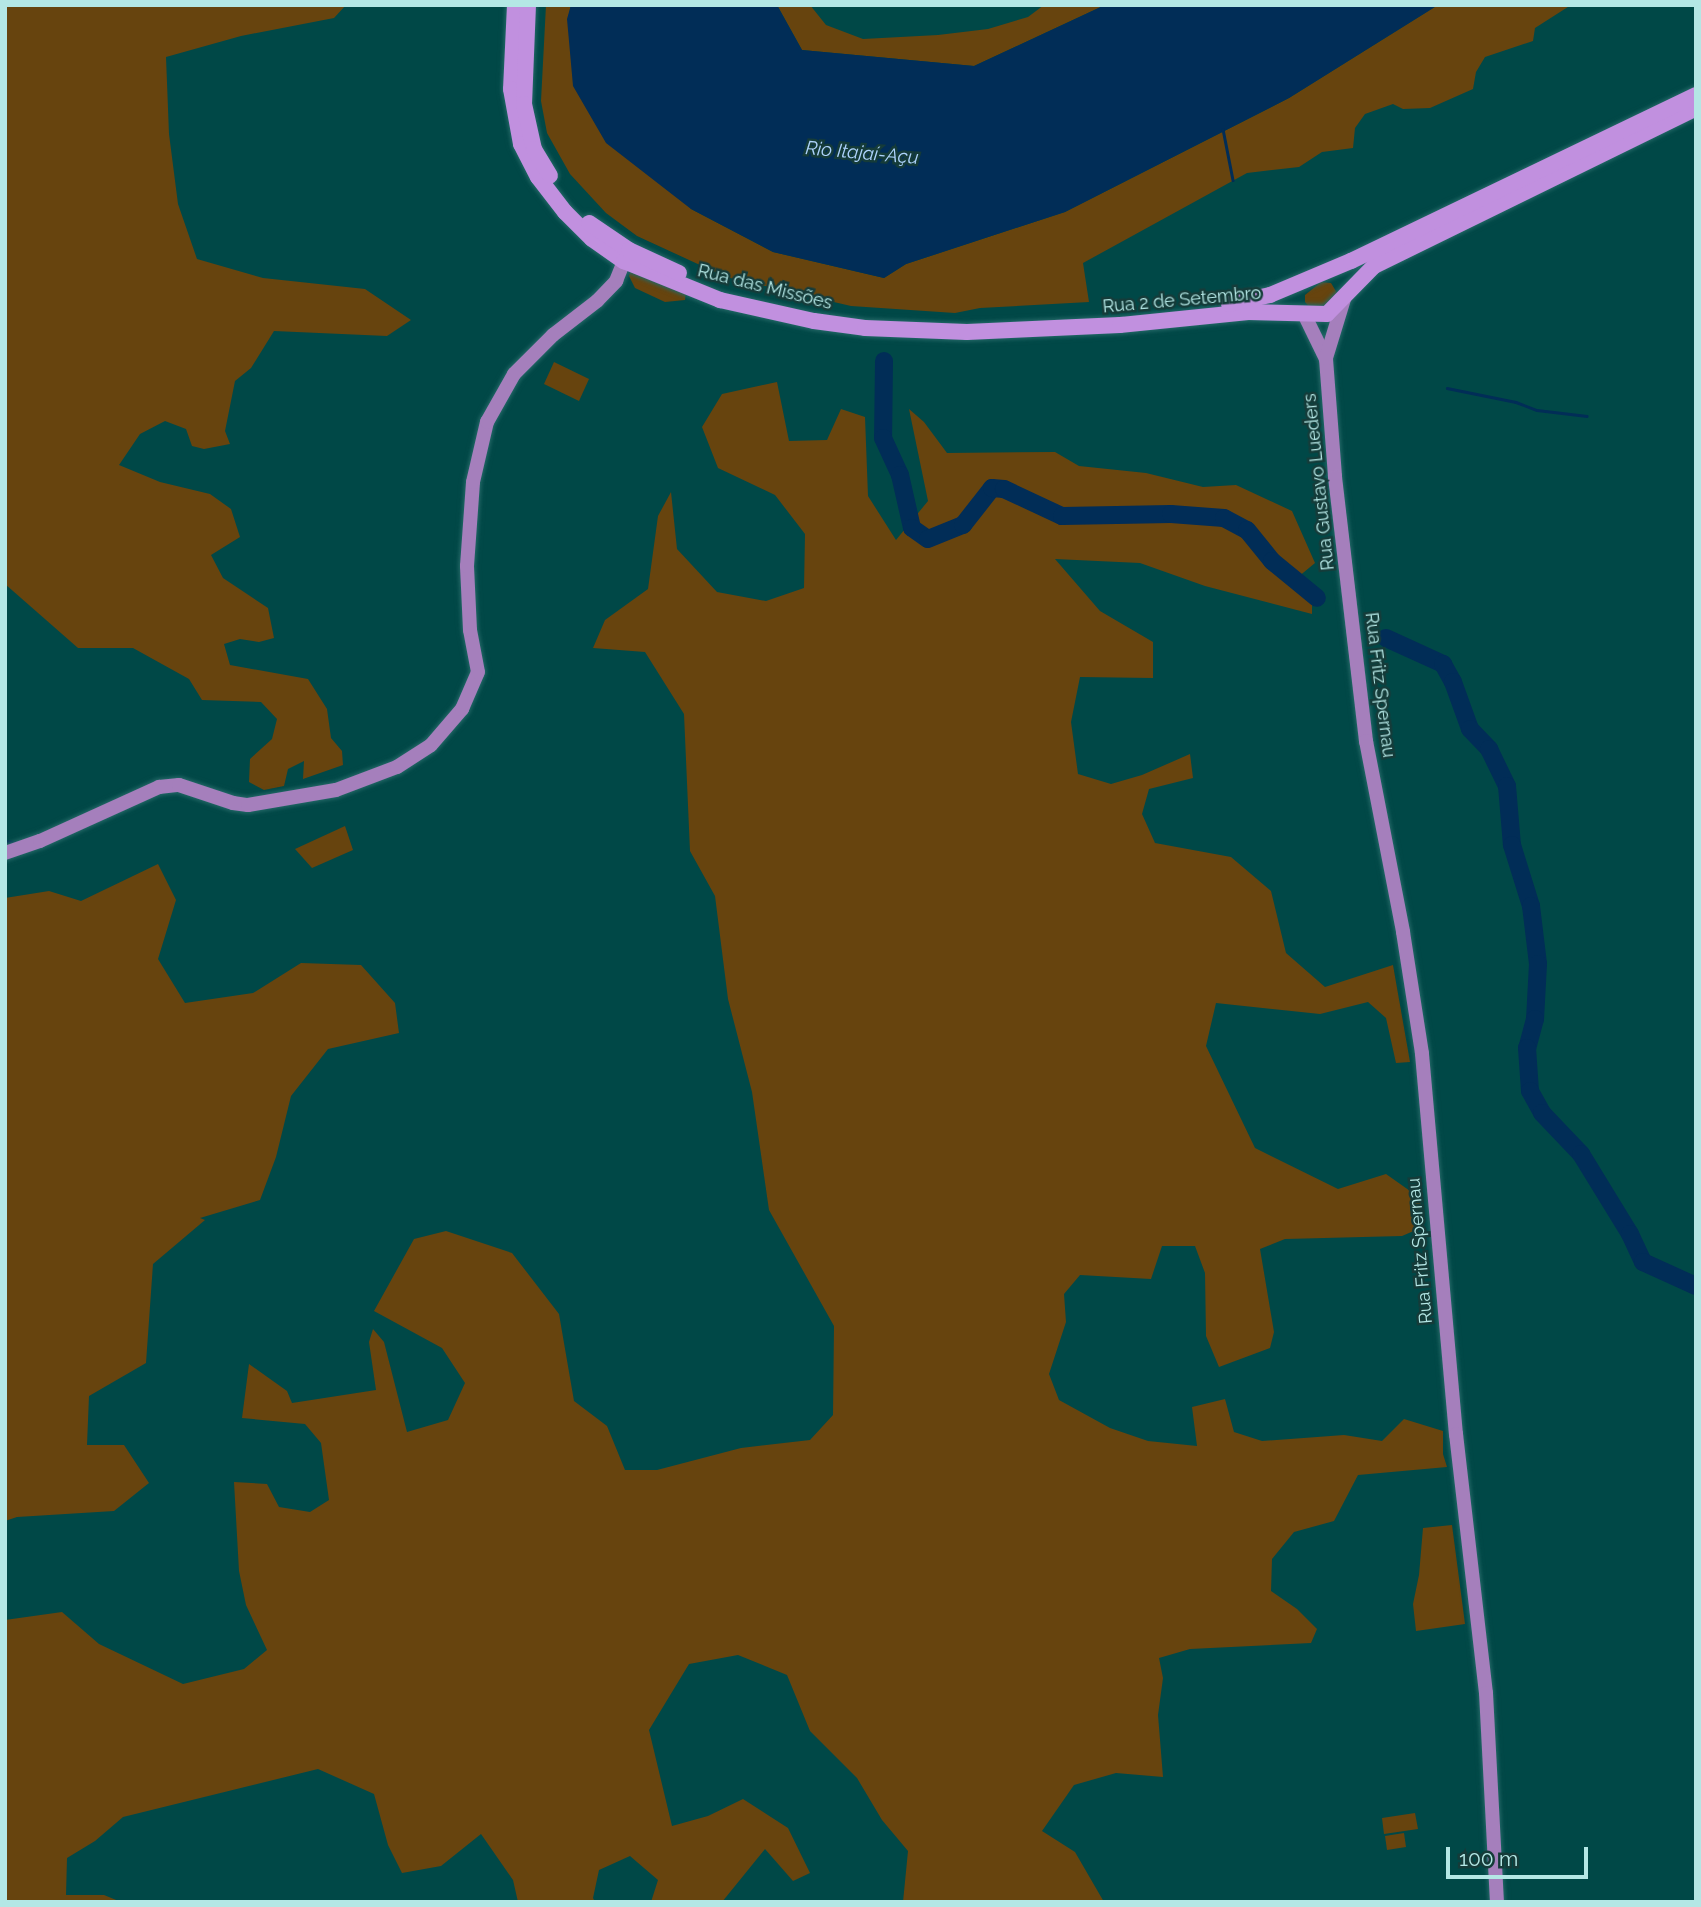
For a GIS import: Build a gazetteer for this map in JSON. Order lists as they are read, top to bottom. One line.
{"streets":{"main road":["Rua das Missões","Rua 2 de Setembro","Rua Gustavo Lueders","Rua Fritz Spernau"]},"crossings":[["Rua das Missões","Rua 2 de Setembro"],["Rua 2 de Setembro","Rua Gustavo Lueders"],["Rua Gustavo Lueders","Rua Fritz Spernau"]],"water":["Rio Itajaí-Açu"],"scale_bar":"100 m"}
